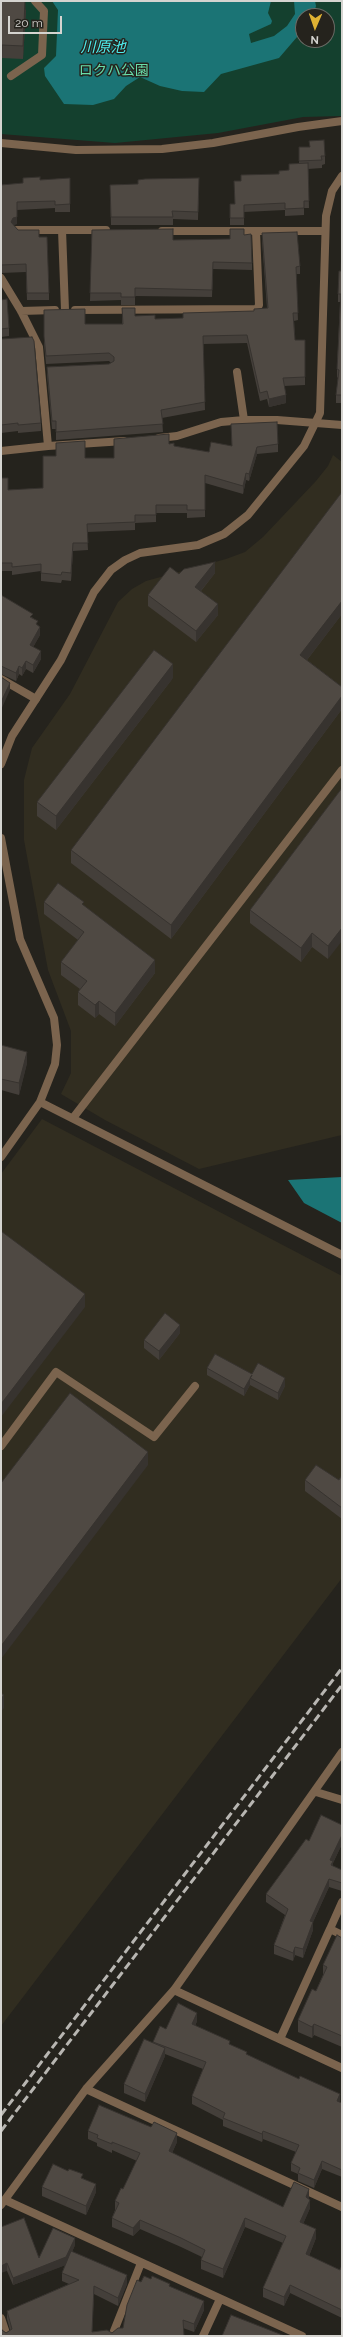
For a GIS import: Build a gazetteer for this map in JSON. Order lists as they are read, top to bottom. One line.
{"water":["川原池"],"parks":["ロクハ公園"],"scale_bar":"20 m","north":"bottom"}
